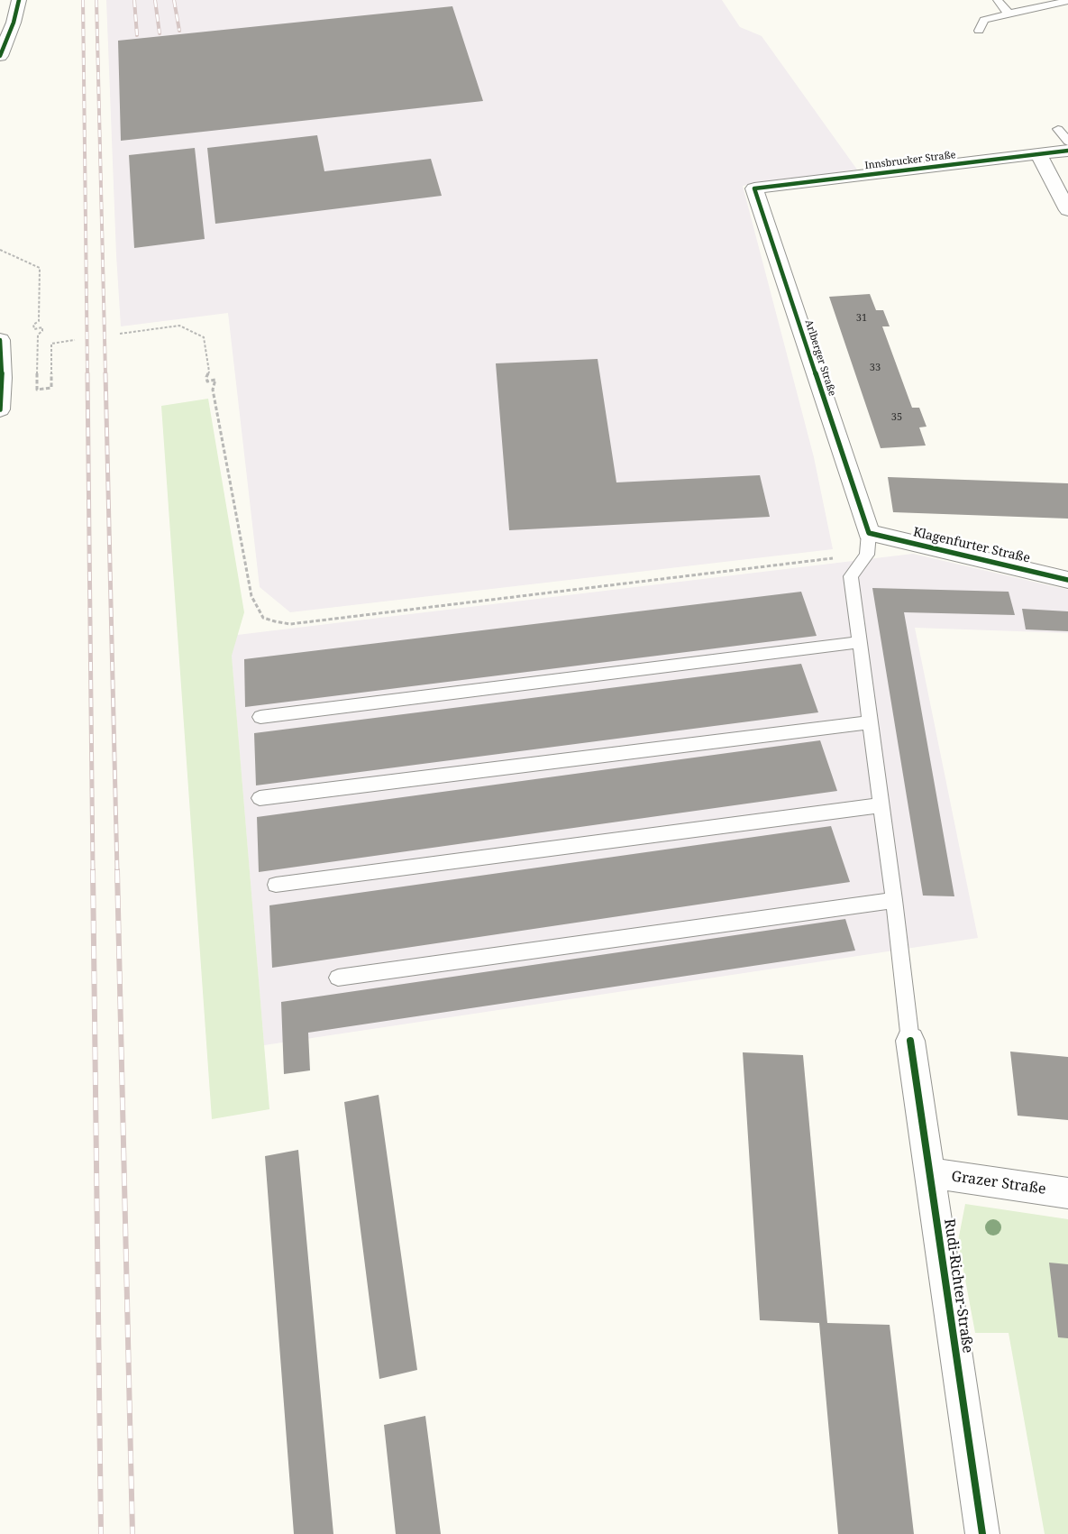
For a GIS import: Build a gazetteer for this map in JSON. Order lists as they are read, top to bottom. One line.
{"streets":{"street":["Innsbrucker Straße","Arlberger Straße","Klagenfurter Straße","Grazer Straße","Rudi-Richter-Straße"]},"crossings":[["Innsbrucker Straße","Arlberger Straße"],["Arlberger Straße","Klagenfurter Straße"],["Grazer Straße","Rudi-Richter-Straße"]],"house_numbers":["31","33","35"]}
